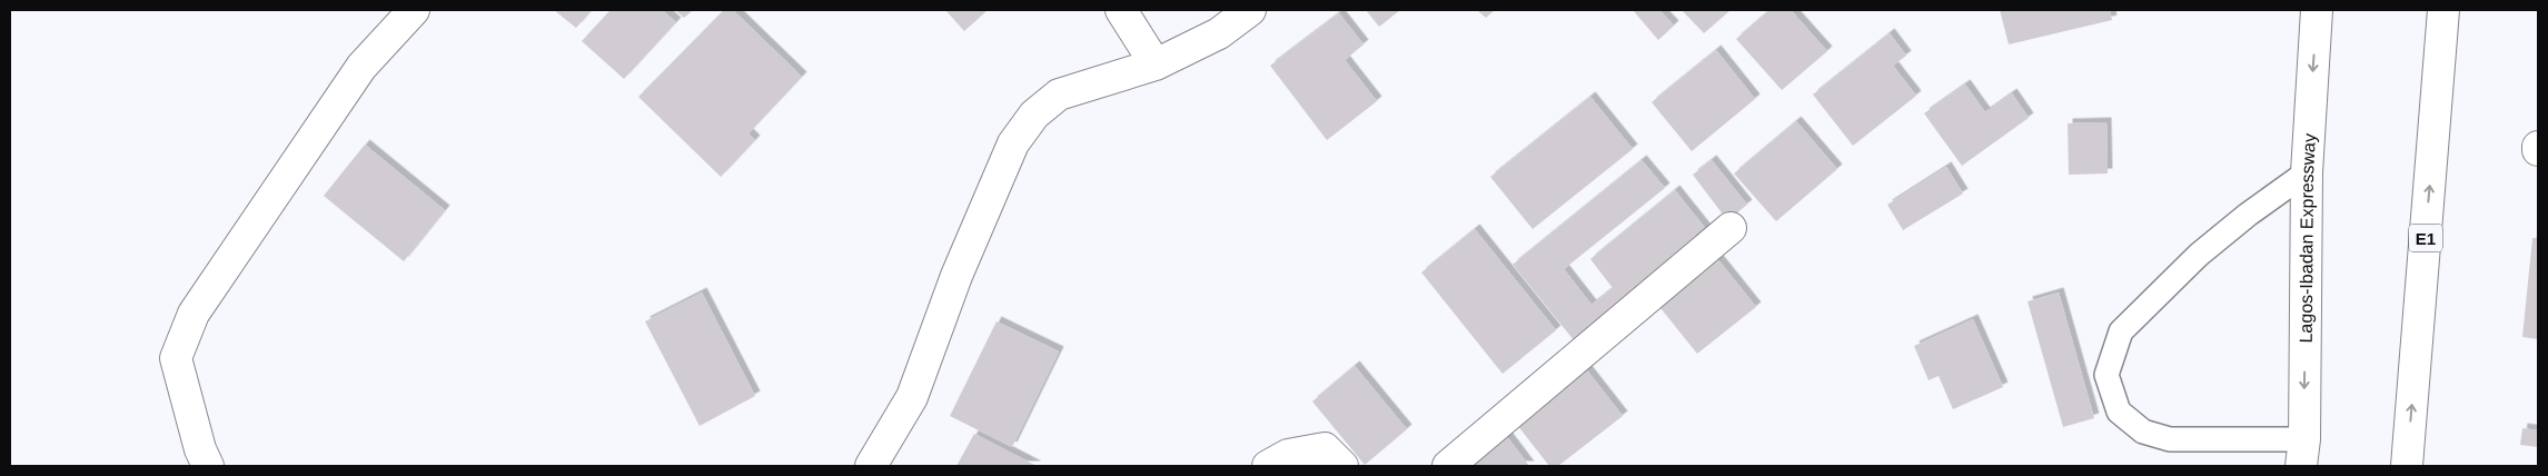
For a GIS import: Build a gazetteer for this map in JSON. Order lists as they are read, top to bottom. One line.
{"streets":{"main road":["Lagos-Ibadan Expressway","E1"]}}
